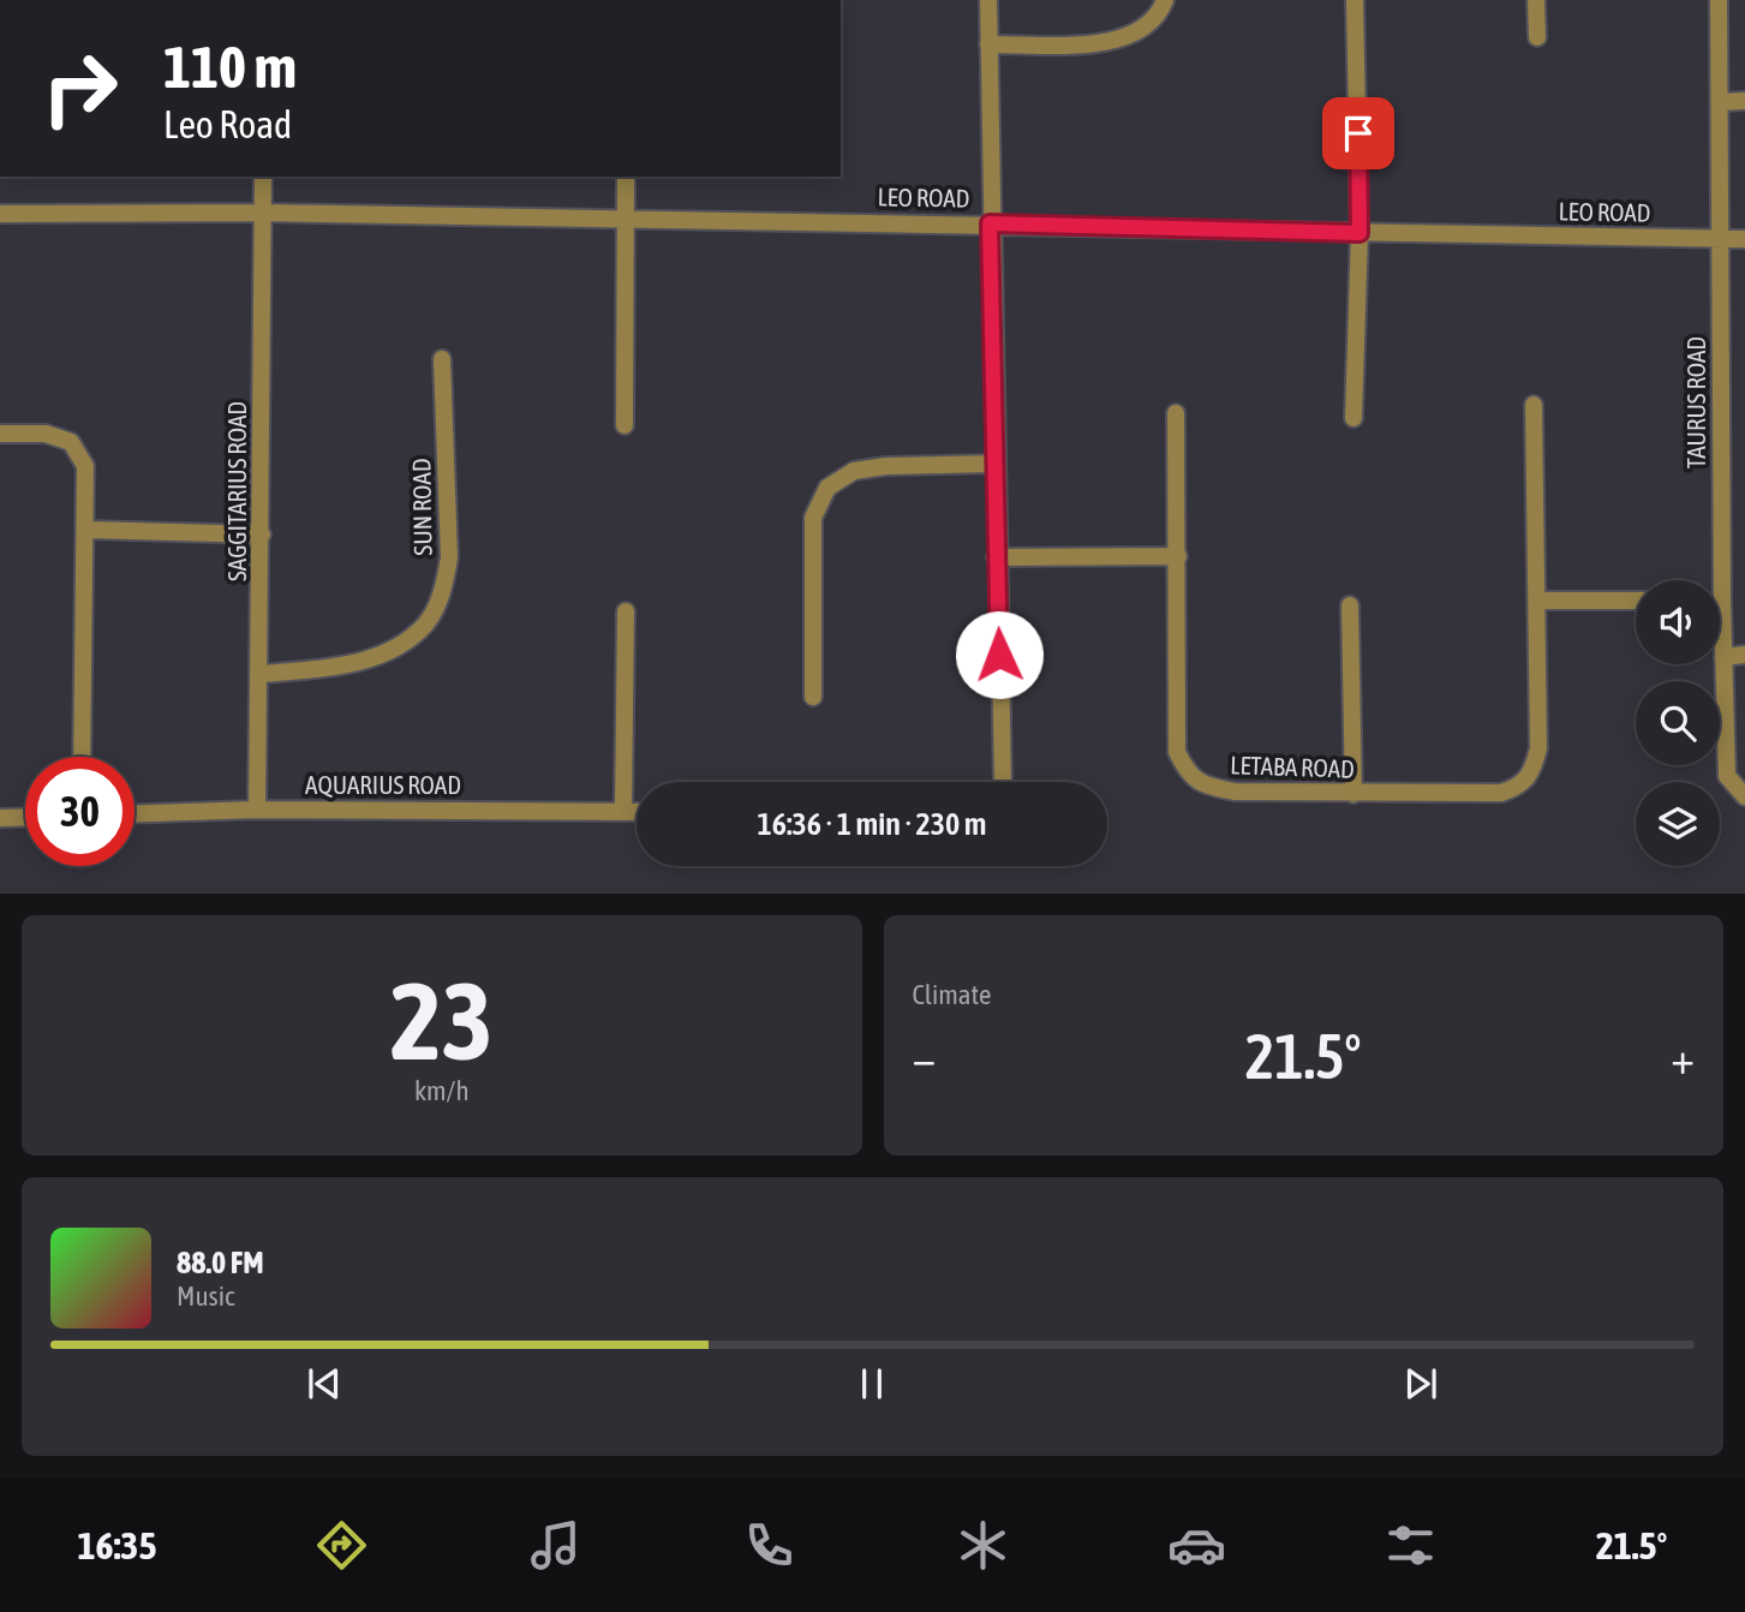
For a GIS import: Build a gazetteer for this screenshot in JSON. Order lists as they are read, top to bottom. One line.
{"streets":{"street":["LEO ROAD","TAURUS ROAD","SAGGITARIUS ROAD","SUN ROAD","LETABA ROAD","AQUARIUS ROAD"]},"crossings":[["LEO ROAD","TAURUS ROAD"],["LEO ROAD","SAGGITARIUS ROAD"],["SAGGITARIUS ROAD","SUN ROAD"],["SAGGITARIUS ROAD","AQUARIUS ROAD"]],"page":{"turn":["110 m","Leo Road"],"limit":"30","trip":"16:36 · 1 min · 230 m","tile":[["23","km/h"],"Climate"],"heat":["−","21.5°","+"],"song":["88.0 FM","Music"],"tabs":["16:35","21.5°"]}}
